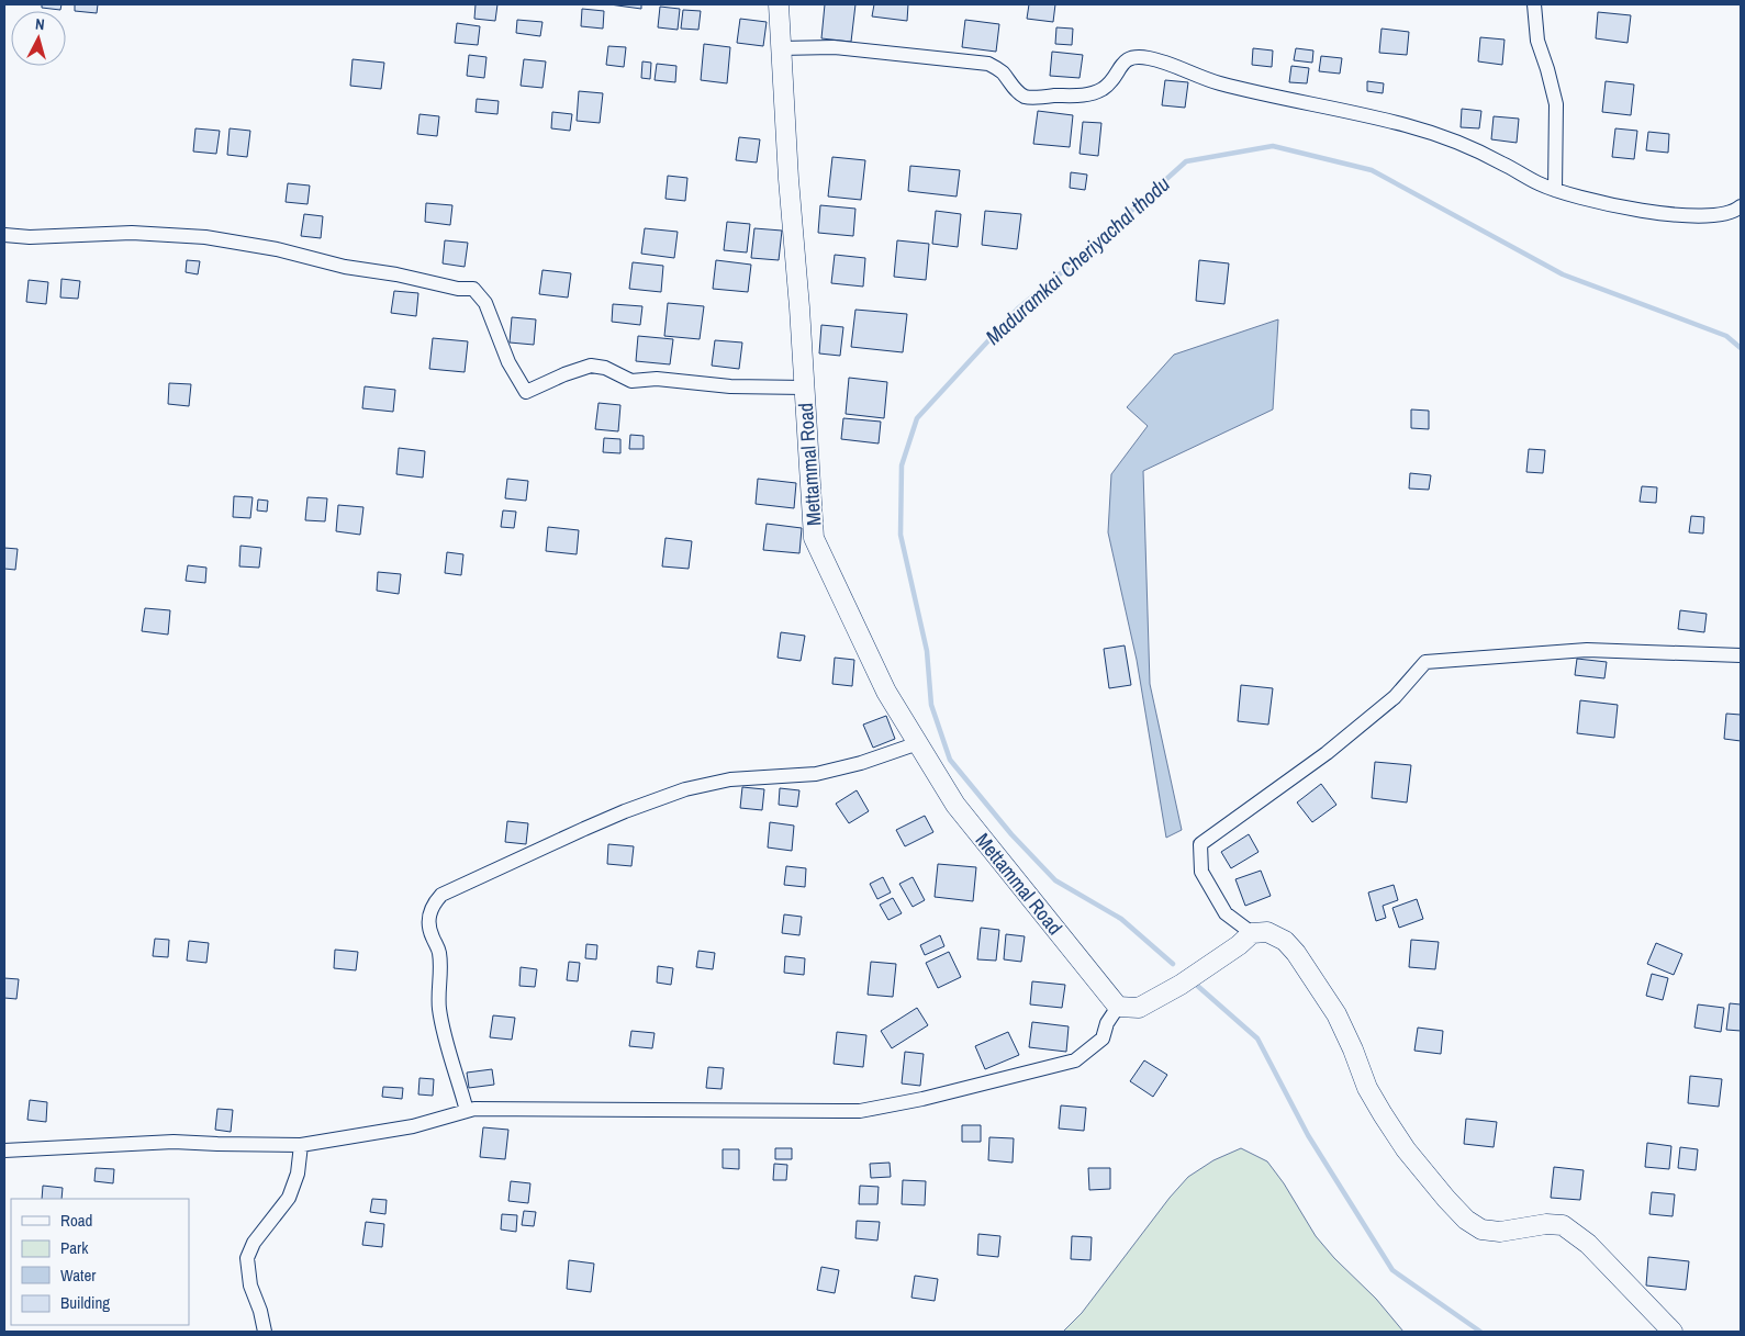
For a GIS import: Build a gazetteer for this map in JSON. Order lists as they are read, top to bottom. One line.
{"streets":{"main road":["Mettammal Road"]},"water":["Maduramkai Cheriyachal thodu"],"legend":["Road","Park","Water","Building"],"north":"top"}
